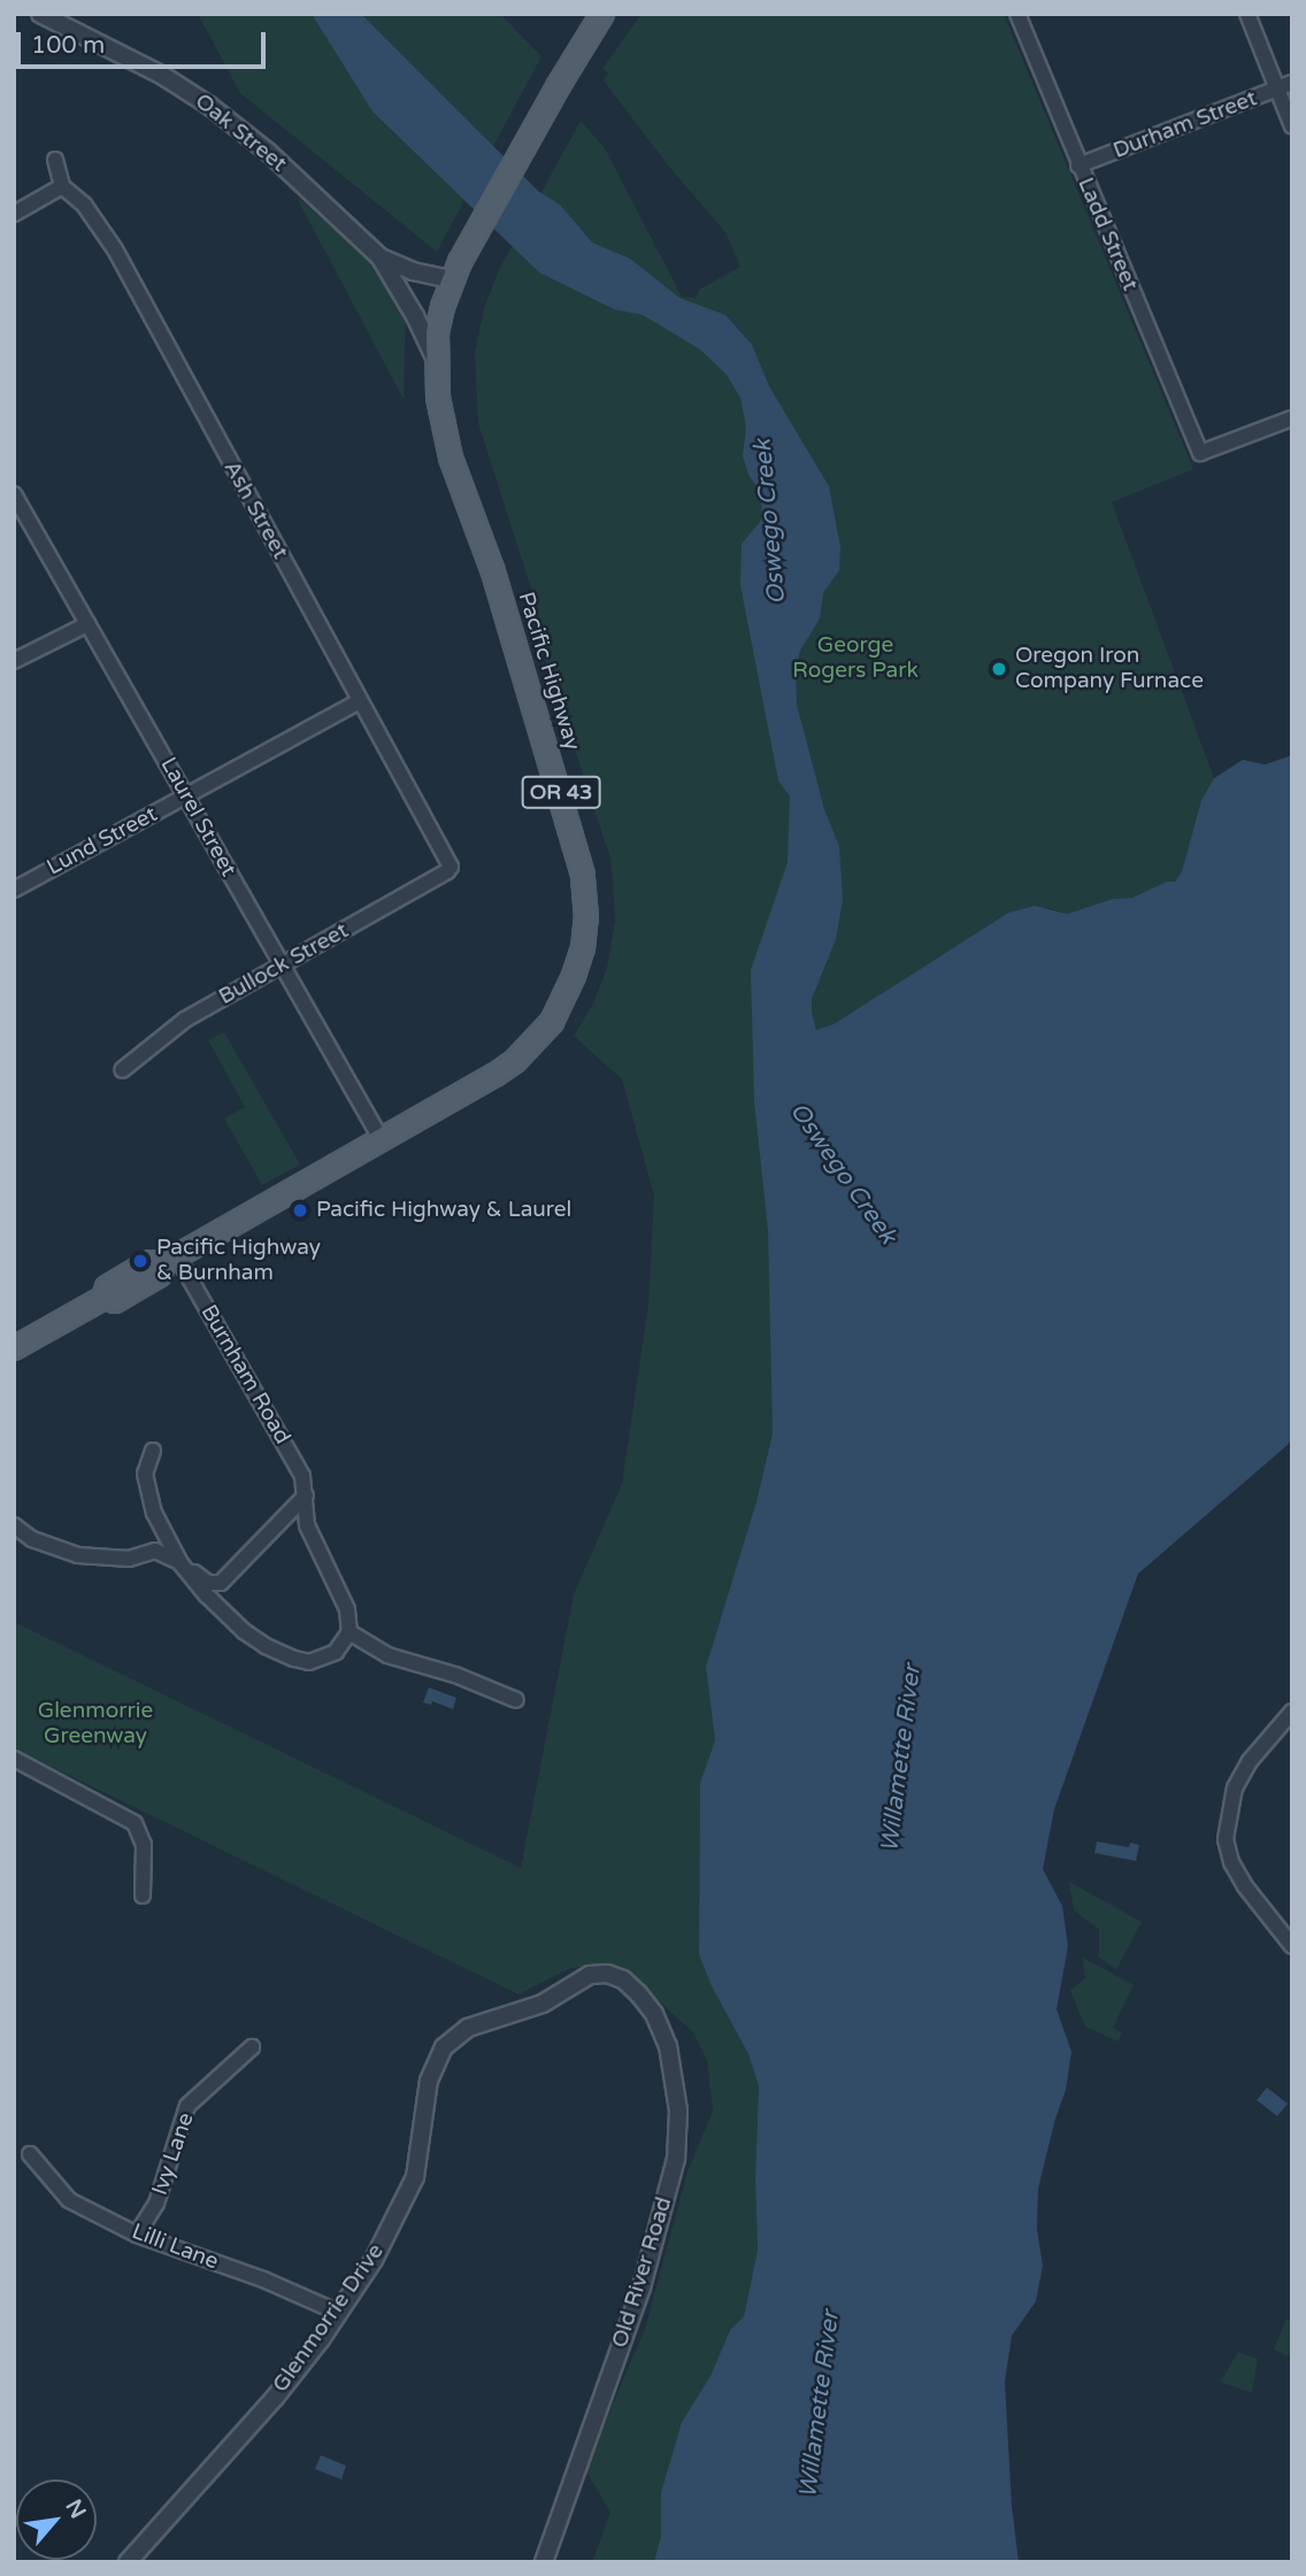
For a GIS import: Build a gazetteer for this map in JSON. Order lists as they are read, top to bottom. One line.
{"streets":{"main road":["Pacific Highway","OR 43"],"street":["Durham Street","Oak Street","Ladd Street","Ash Street","Laurel Street","Lund Street","Bullock Street","Burnham Road","Ivy Lane","Lilli Lane","Old River Road","Glenmorrie Drive"]},"crossings":[["Durham Street","Ladd Street"],["Oak Street","Pacific Highway"],["Ash Street","Lund Street"],["Ash Street","Bullock Street"],["Pacific Highway","Laurel Street"],["Pacific Highway","Burnham Road"],["Laurel Street","Lund Street"],["Laurel Street","Bullock Street"],["Ivy Lane","Lilli Lane"],["Lilli Lane","Glenmorrie Drive"],["Old River Road","Glenmorrie Drive"]],"water":["Oswego Creek","Willamette River"],"parks":["George Rogers Park","Glenmorrie Greenway"],"places":["Oregon Iron Company Furnace","Pacific Highway & Laurel","Pacific Highway & Burnham"],"scale_bar":"100 m","north":"top right"}
